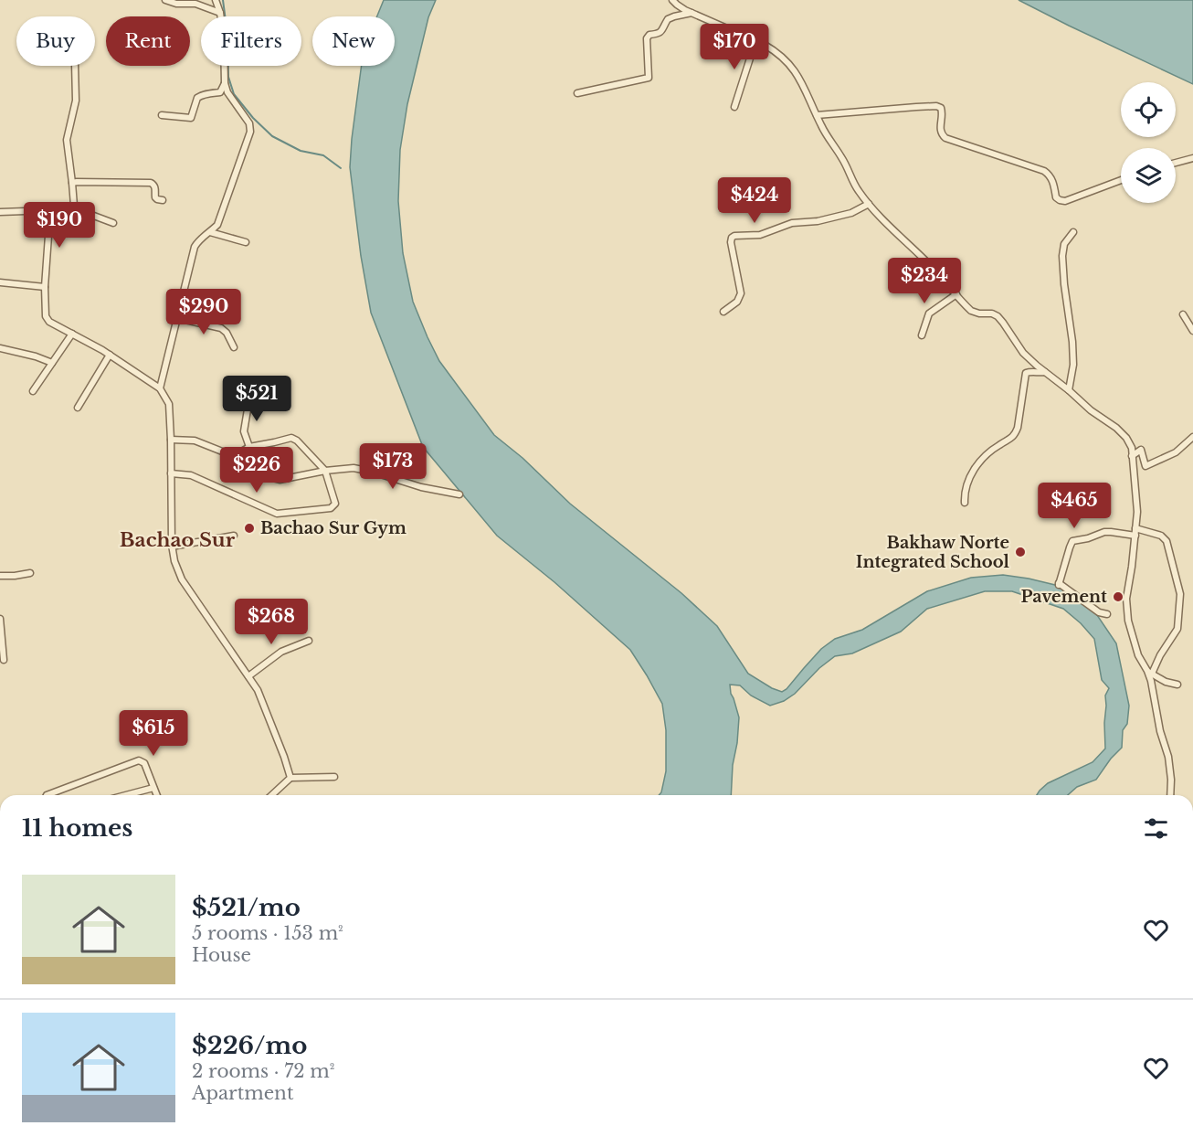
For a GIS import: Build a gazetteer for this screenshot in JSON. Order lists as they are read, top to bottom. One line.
{"districts":["Bachao Sur"],"places":["Bachao Sur Gym","Bakhaw Norte Integrated School","Pavement"],"page":{"chip":["Buy","Rent","Filters","New"],"price":["$170","$424","$190","$234","$290","$521","$173","$226","$465","$268","$615"],"heading":"11 homes","list":[{"name":"$521/mo","note":"5 rooms · 153 m² · House"},{"name":"$226/mo","note":"2 rooms · 72 m² · Apartment"}]}}
